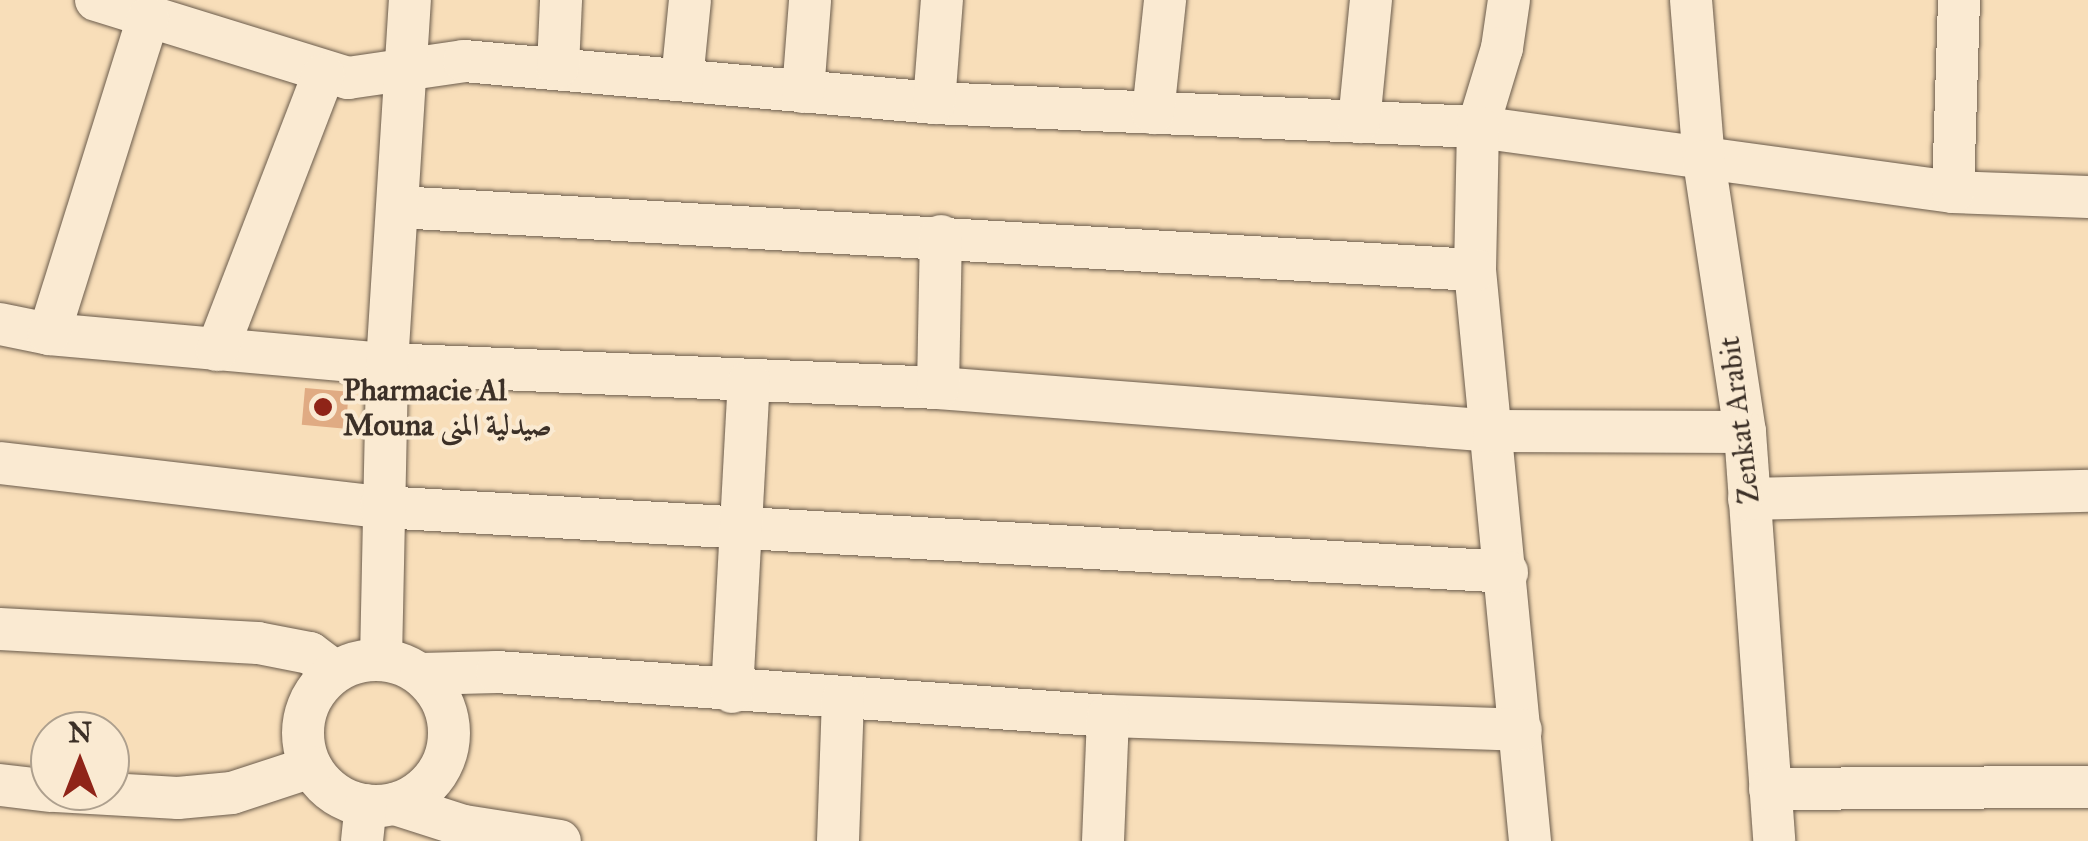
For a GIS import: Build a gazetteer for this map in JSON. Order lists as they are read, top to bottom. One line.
{"streets":{"street":["Zenkat Arabit"]},"places":["Pharmacie Al Mouna صيدلية المنى"],"north":"top"}
